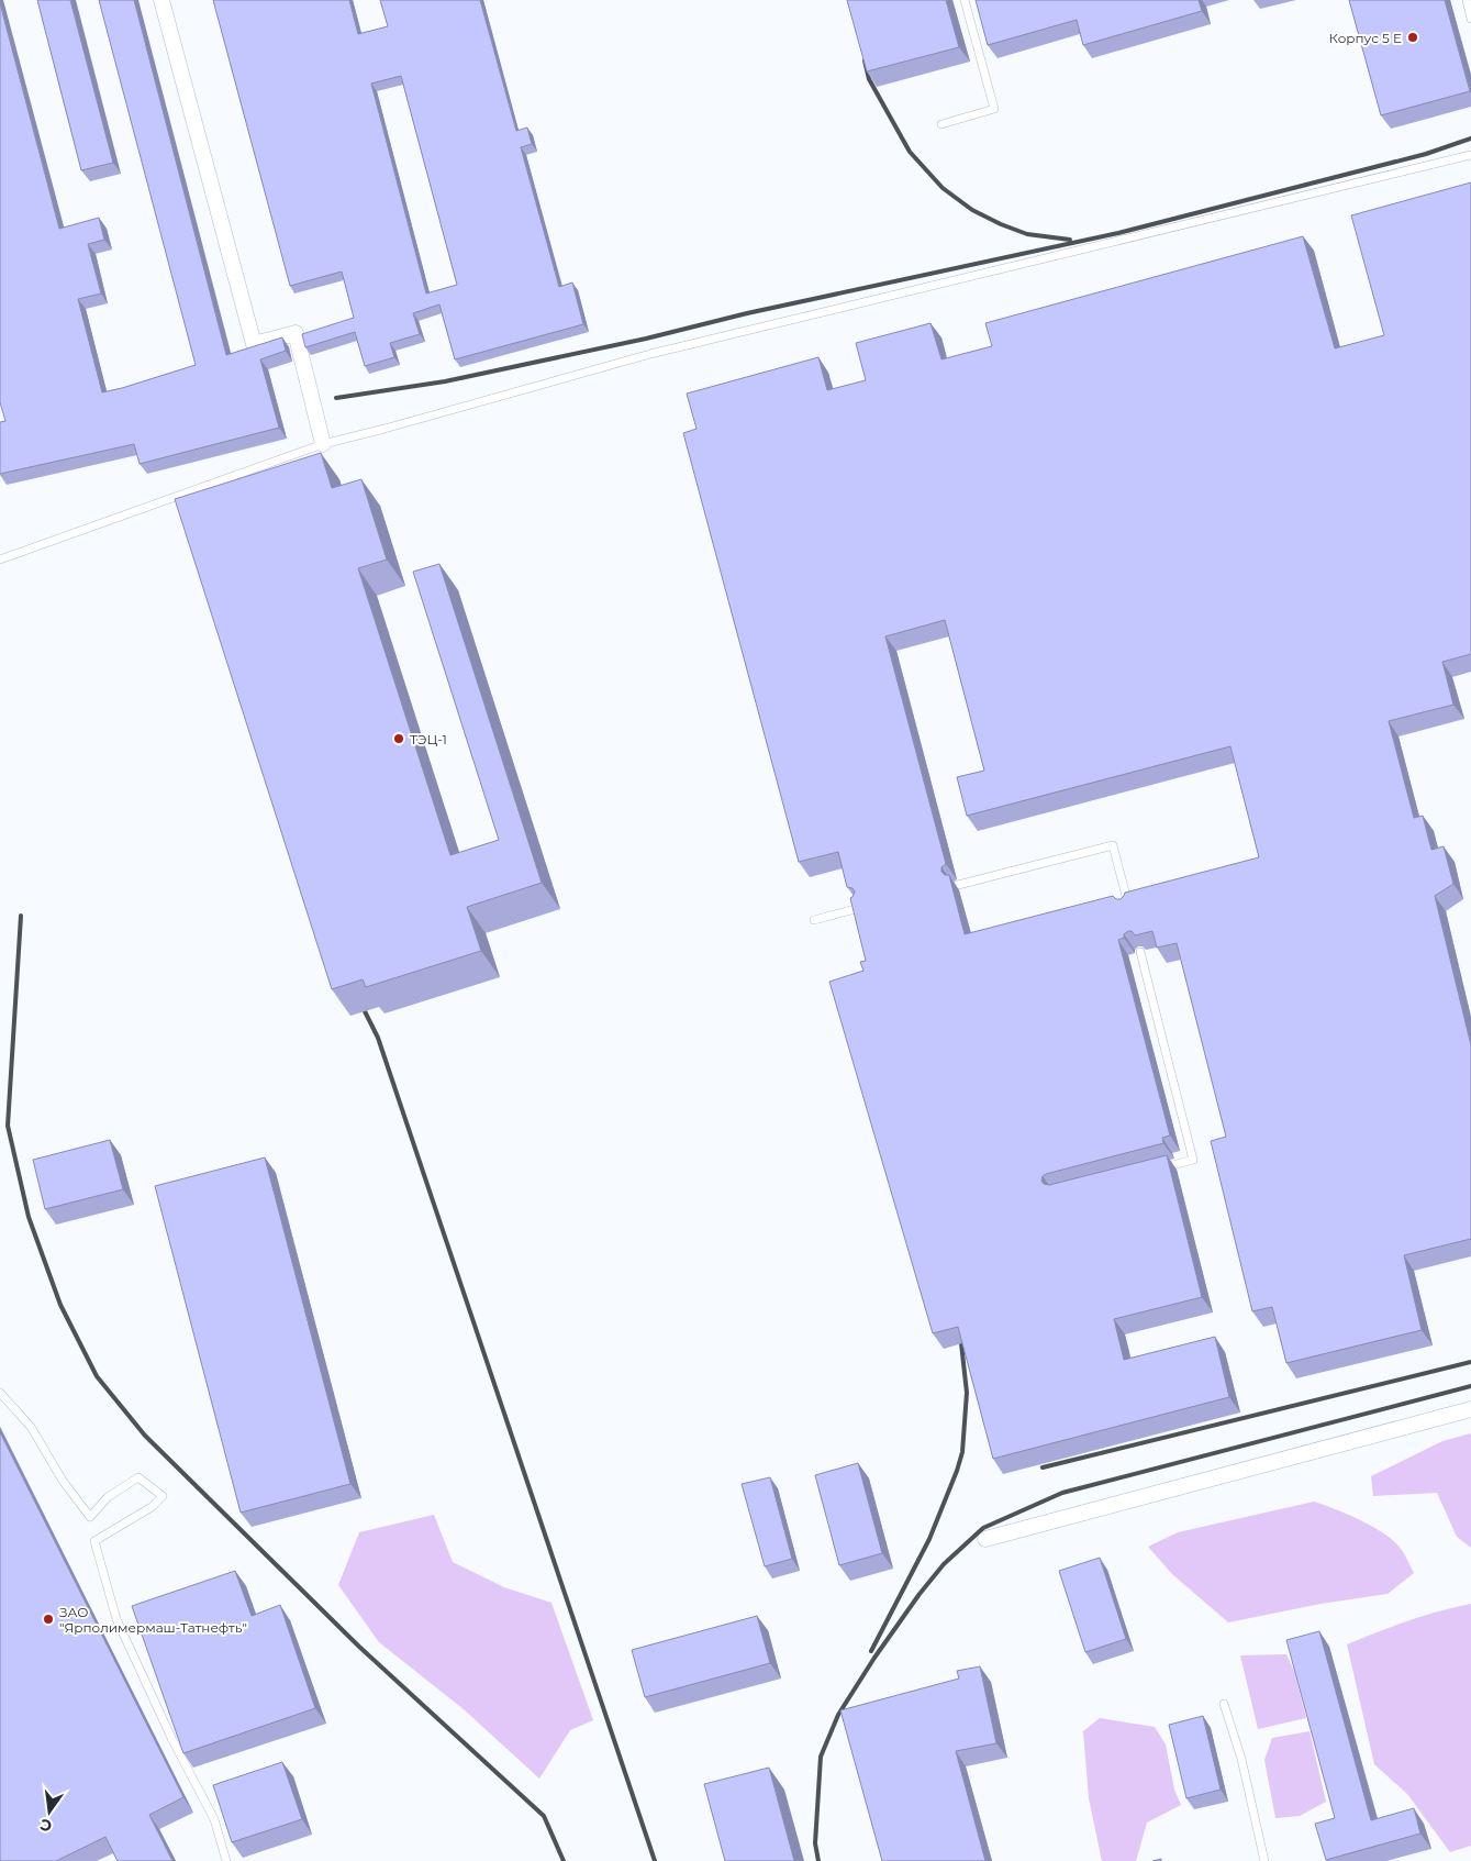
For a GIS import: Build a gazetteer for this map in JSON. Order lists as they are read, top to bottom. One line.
{"places":["Корпус 5 E","ТЭЦ-1","ЗАО \"Ярполимермаш-Татнефть\""],"north":"bottom"}
